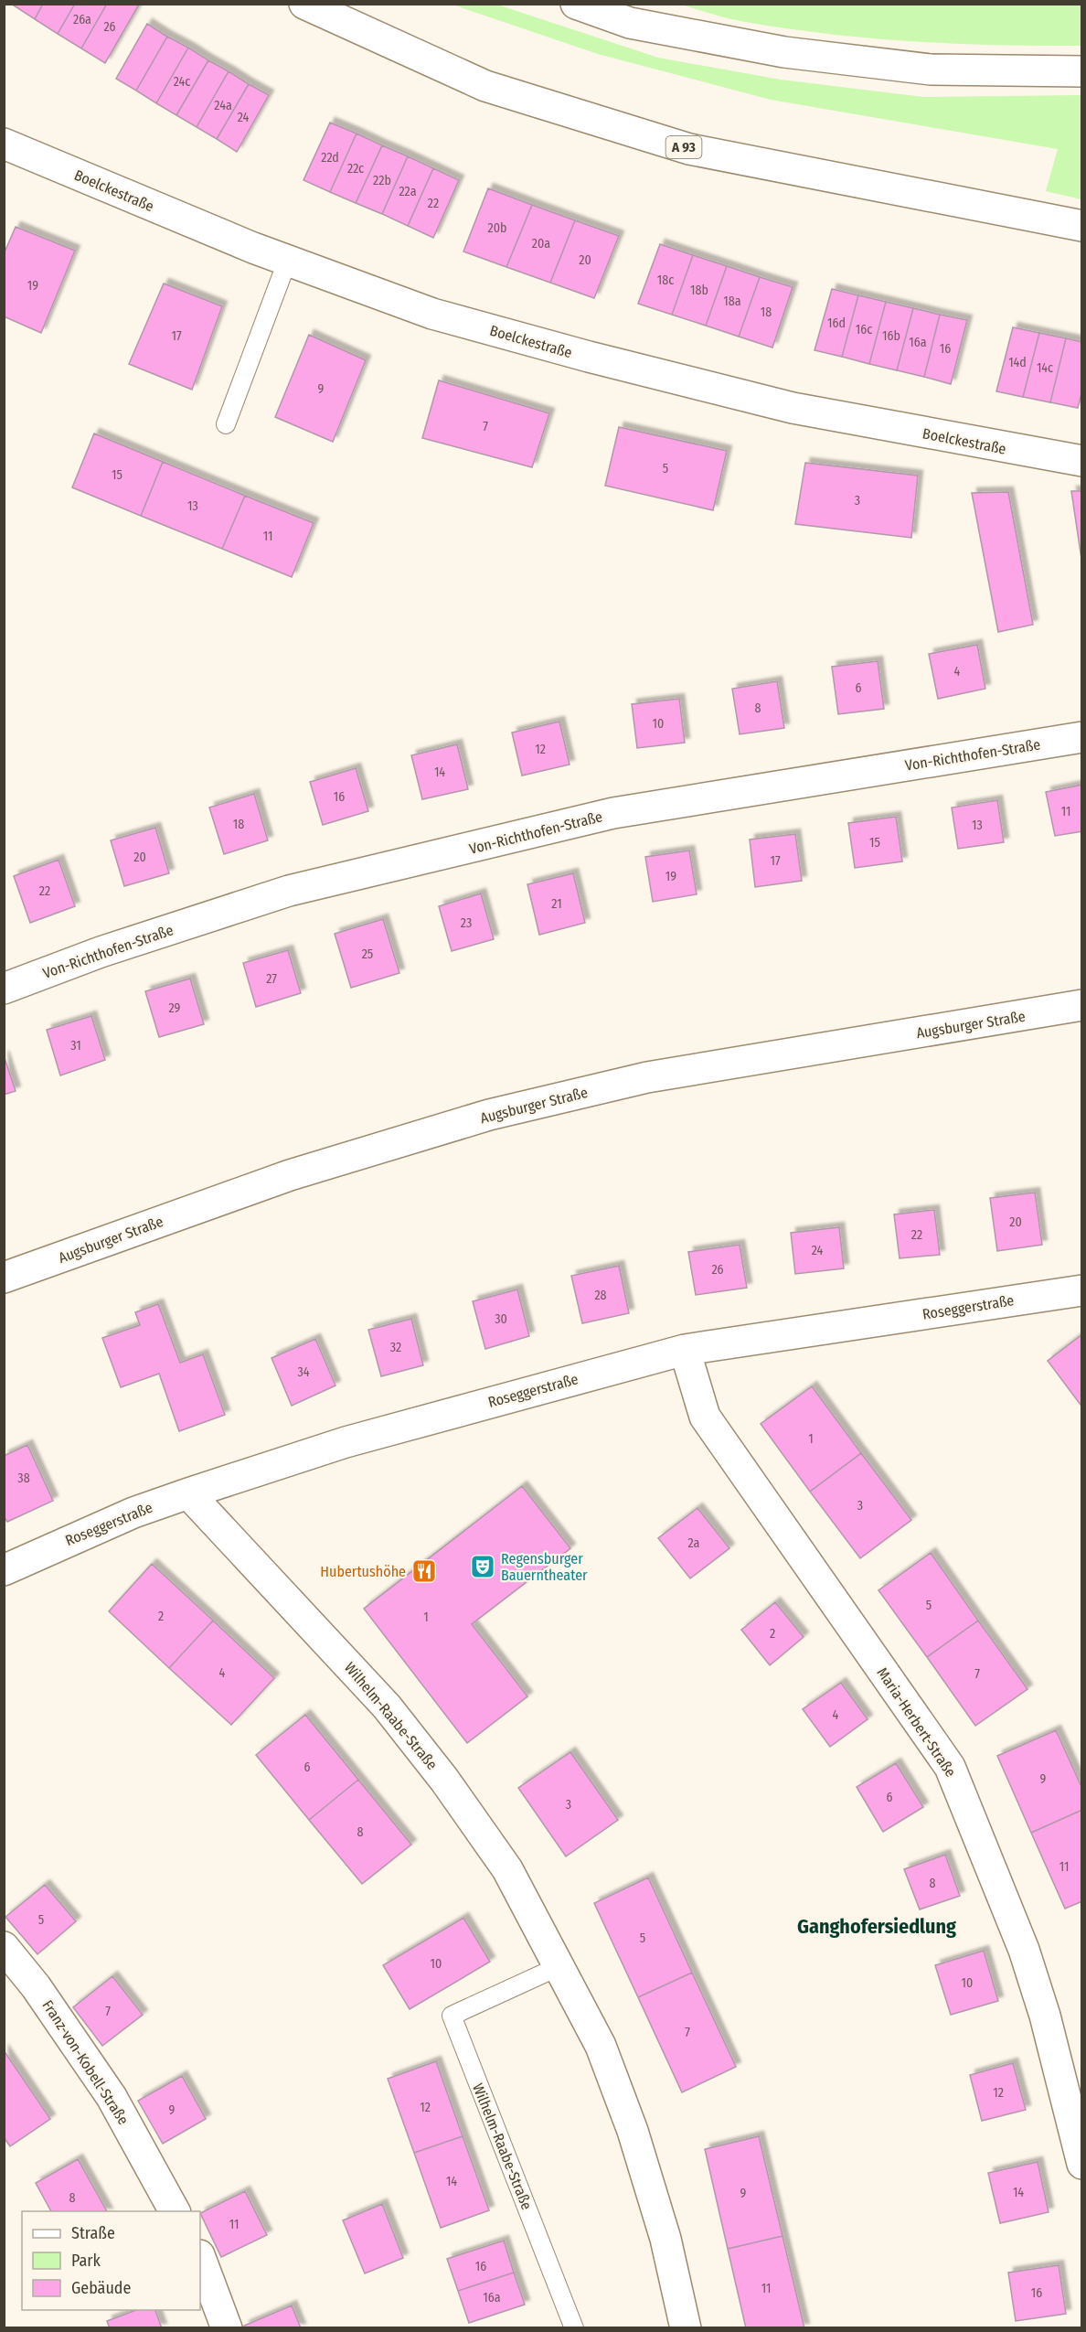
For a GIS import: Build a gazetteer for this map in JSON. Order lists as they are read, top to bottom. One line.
{"streets":{"main road":["A 93","Boelckestraße","Von-Richthofen-Straße","Augsburger Straße","Roseggerstraße","Wilhelm-Raabe-Straße","Maria-Herbert-Straße","Franz-von-Kobell-Straße"]},"crossings":[["Roseggerstraße","Wilhelm-Raabe-Straße"],["Roseggerstraße","Maria-Herbert-Straße"]],"districts":["Ganghofersiedlung"],"places":{"theatre":["Regensburger Bauerntheater"],"restaurant":["Hubertushöhe"]},"house_numbers":["26a","26","24c","24a","24","22d","22c","22b","22a","22","20b","20a","20","18c","19","18b","18a","18","16d","16c","17","16b","16a","16","14d","14c","9","7","5","15","3","13","11","4","6","8","10","12","14","16","11","18","13","15","20","17","19","22","21","23","25","27","29","31","20","22","24","26","28","30","32","34","1","38","3","2a","5","2","1","2","4","7","4","6","9","6","3","8","11","8","5","5","10","10","7","7","12","12","9","14","14","9","8","11","16","11","16","16a"],"legend":["Straße","Park","Gebäude"]}
